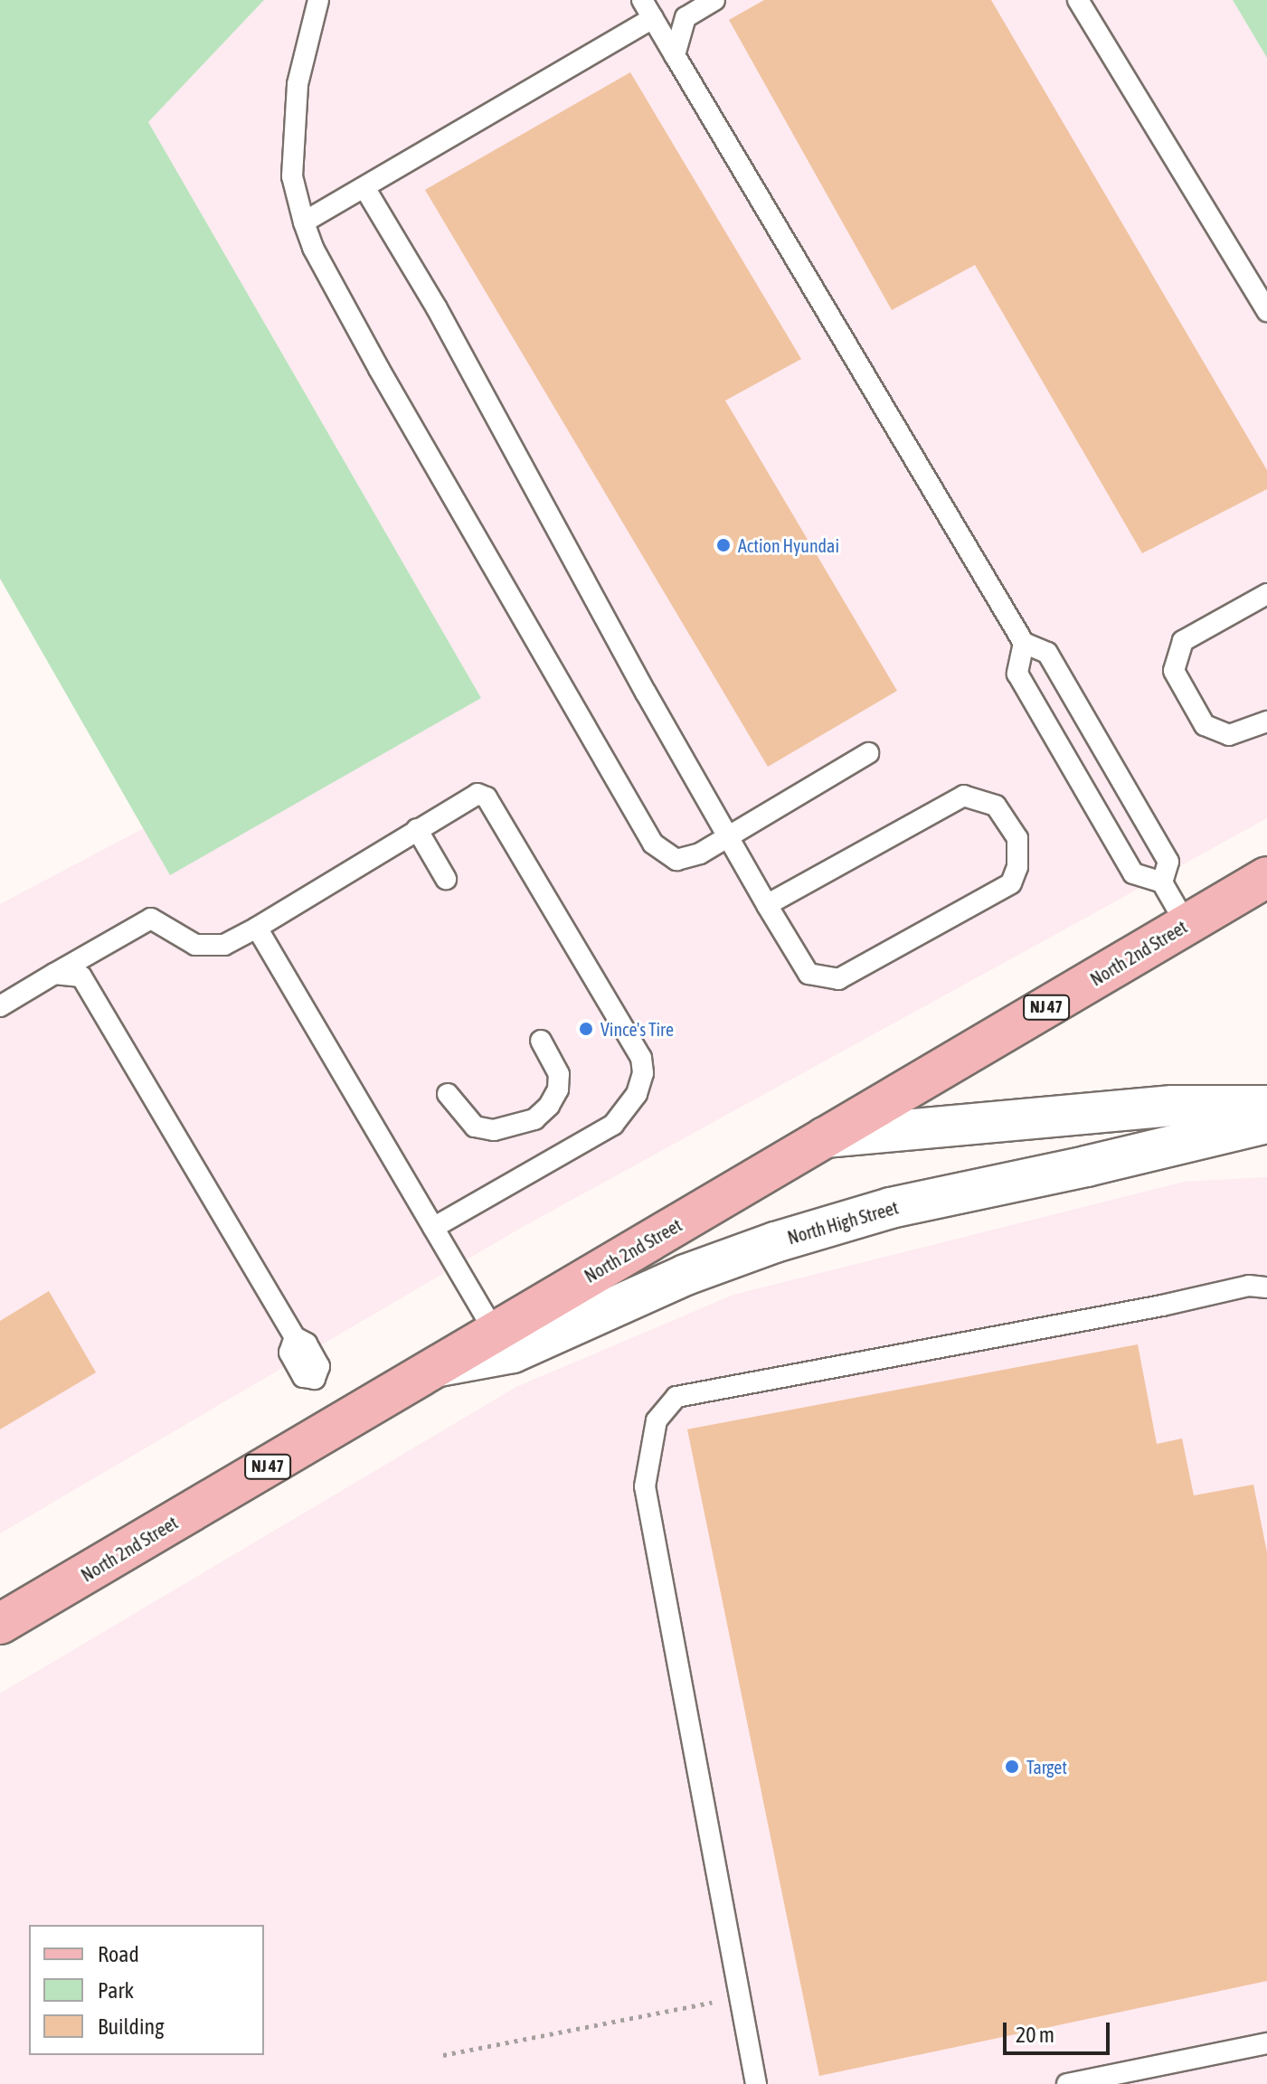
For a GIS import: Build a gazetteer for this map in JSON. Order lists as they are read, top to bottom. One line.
{"streets":{"main road":["North 2nd Street","NJ 47"],"street":["North High Street"]},"crossings":[["North 2nd Street","North High Street"]],"places":["Action Hyundai","Vince's Tire","Target"],"legend":["Road","Park","Building"],"scale_bar":"20 m"}
